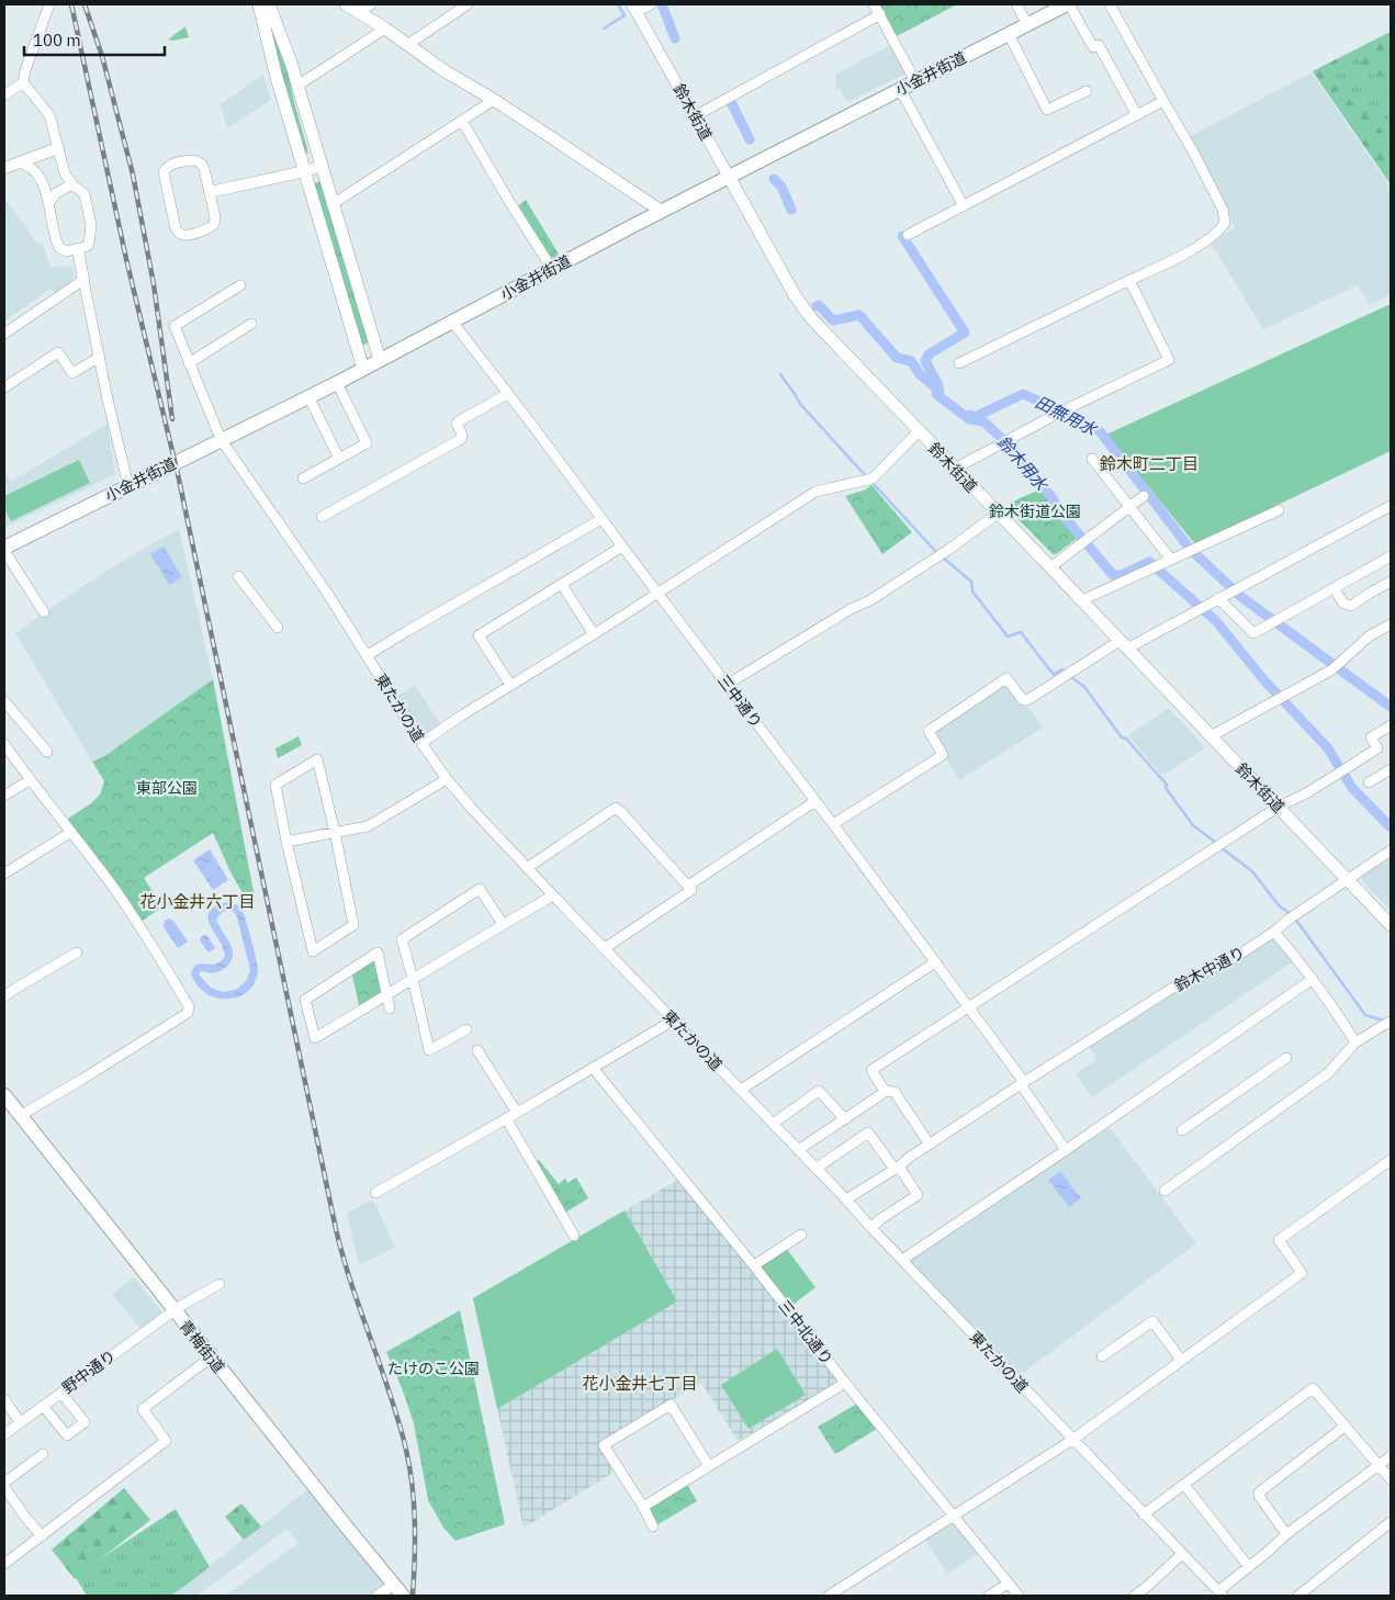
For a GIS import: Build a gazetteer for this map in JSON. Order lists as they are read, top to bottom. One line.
{"streets":{"main road":["小金井街道","鈴木街道","青梅街道"],"street":["三中通り","東たかの道","鈴木中通り","三中北通り","野中通り"]},"crossings":[["小金井街道","鈴木街道"],["小金井街道","三中通り"],["小金井街道","東たかの道"],["鈴木街道","鈴木中通り"],["三中通り","鈴木中通り"],["東たかの道","鈴木中通り"],["青梅街道","野中通り"]],"districts":["鈴木町二丁目","花小金井六丁目","花小金井七丁目"],"water":["田無用水","鈴木用水"],"parks":["鈴木街道公園","東部公園","たけのこ公園"],"scale_bar":"100 m"}
